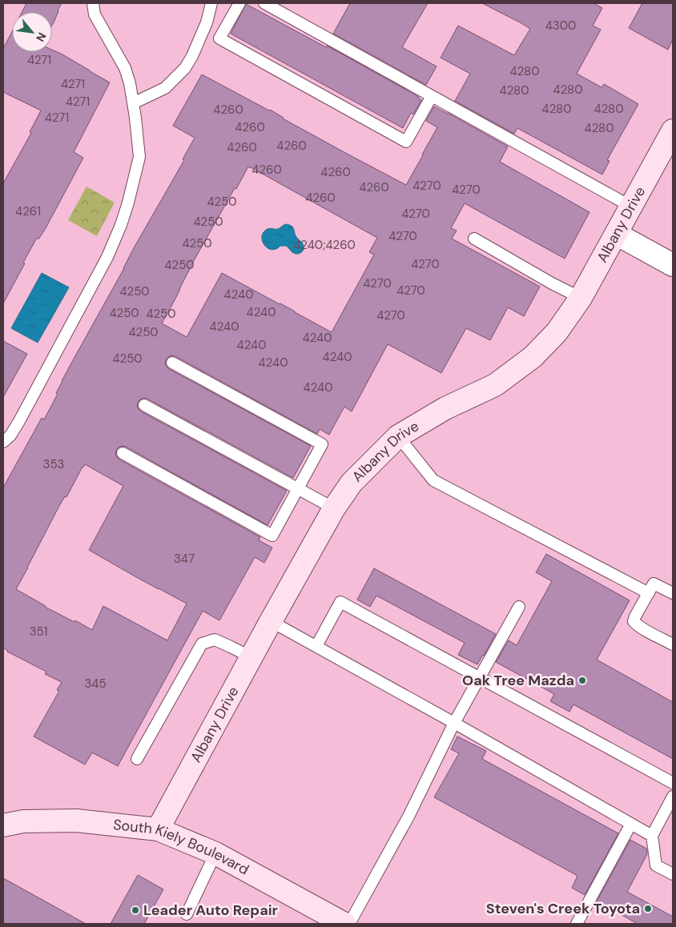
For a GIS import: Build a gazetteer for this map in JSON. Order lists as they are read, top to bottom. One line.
{"streets":{"street":["Albany Drive","South Kiely Boulevard"]},"crossings":[["Albany Drive","South Kiely Boulevard"]],"places":["Oak Tree Mazda","Steven's Creek Toyota","Leader Auto Repair"],"house_numbers":["4300","4271","4280","4271","4280","4280","4271","4280","4280","4260","4271","4260","4280","4260","4260","4260","4260","4270","4260","4270","4260","4250","4261","4270","4250","4270","4250","4240;4260","4270","4250","4270","4270","4250","4240","4240","4250","4250","4270","4240","4250","4240","4240","4240","4250","4240","4240","353","347","351","345"],"north":"bottom right"}
